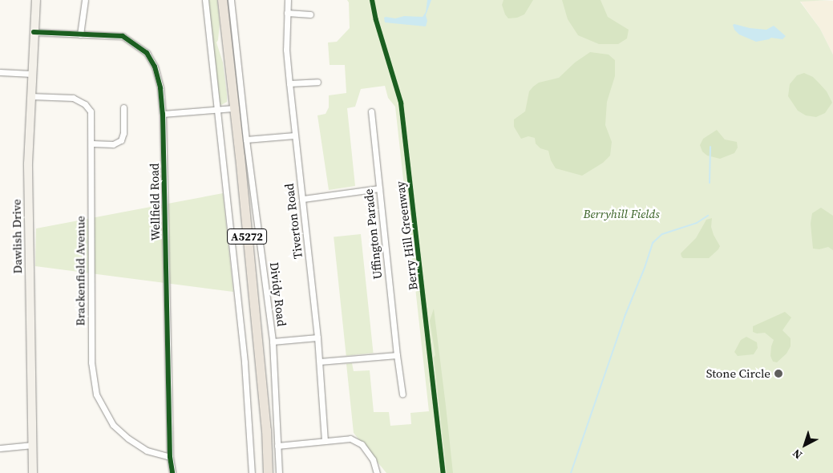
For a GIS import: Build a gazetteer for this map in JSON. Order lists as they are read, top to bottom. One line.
{"streets":{"main road":["A5272","Dividy Road"],"street":["Wellfield Road","Tiverton Road","Uffington Parade","Dawlish Drive","Brackenfield Avenue"],"cycle path":["Berry Hill Greenway"]},"crossings":[["Wellfield Road","Dawlish Drive"],["Wellfield Road","Brackenfield Avenue"],["Dawlish Drive","Brackenfield Avenue"]],"parks":["Berryhill Fields"],"places":["Stone Circle"],"north":"bottom left"}
